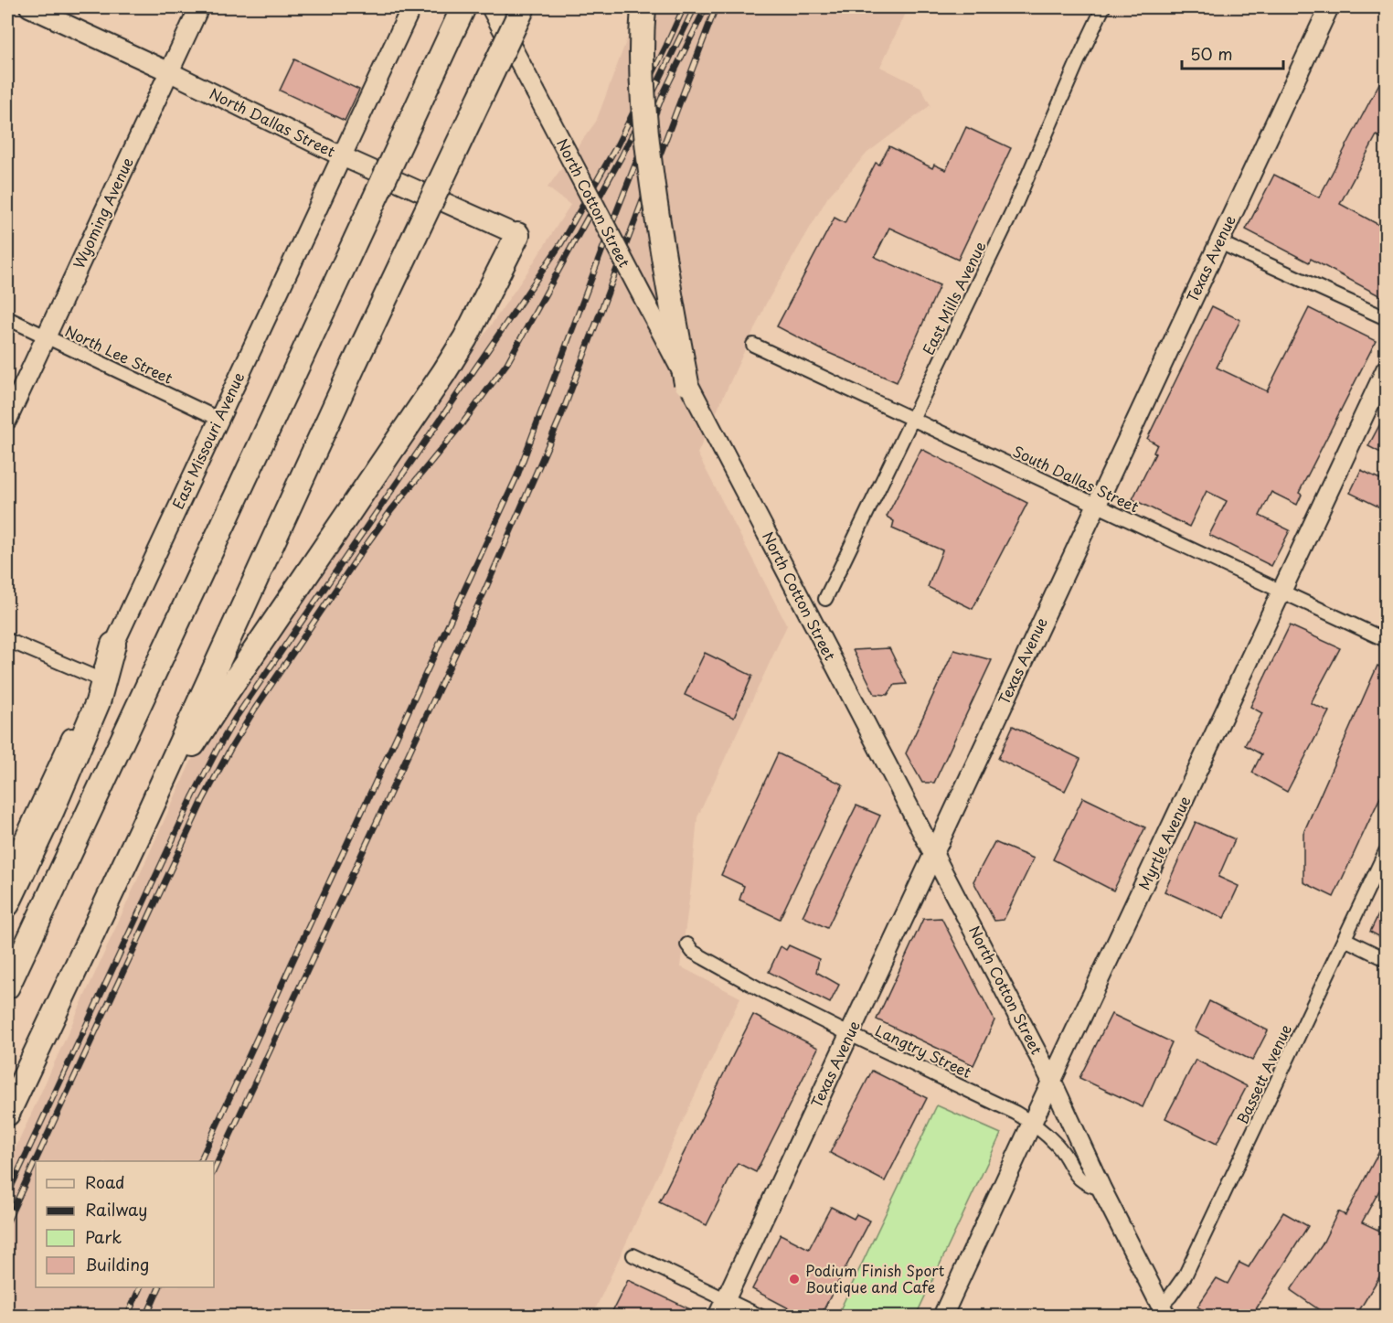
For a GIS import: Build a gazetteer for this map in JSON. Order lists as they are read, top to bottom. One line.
{"streets":{"main road":["North Dallas Street","North Cotton Street","Wyoming Avenue","Texas Avenue","East Missouri Avenue","Myrtle Avenue"],"street":["East Mills Avenue","North Lee Street","South Dallas Street","Langtry Street","Bassett Avenue"]},"crossings":[["North Dallas Street","Wyoming Avenue"],["North Dallas Street","East Missouri Avenue"],["North Cotton Street","Texas Avenue"],["North Cotton Street","Myrtle Avenue"],["North Cotton Street","Bassett Avenue"],["Wyoming Avenue","North Lee Street"],["Texas Avenue","South Dallas Street"],["Texas Avenue","Langtry Street"],["East Mills Avenue","South Dallas Street"],["North Lee Street","East Missouri Avenue"],["South Dallas Street","Myrtle Avenue"],["Myrtle Avenue","Langtry Street"]],"places":["Podium Finish Sport Boutique and Cafe"],"legend":["Road","Railway","Park","Building"],"scale_bar":"50 m"}
